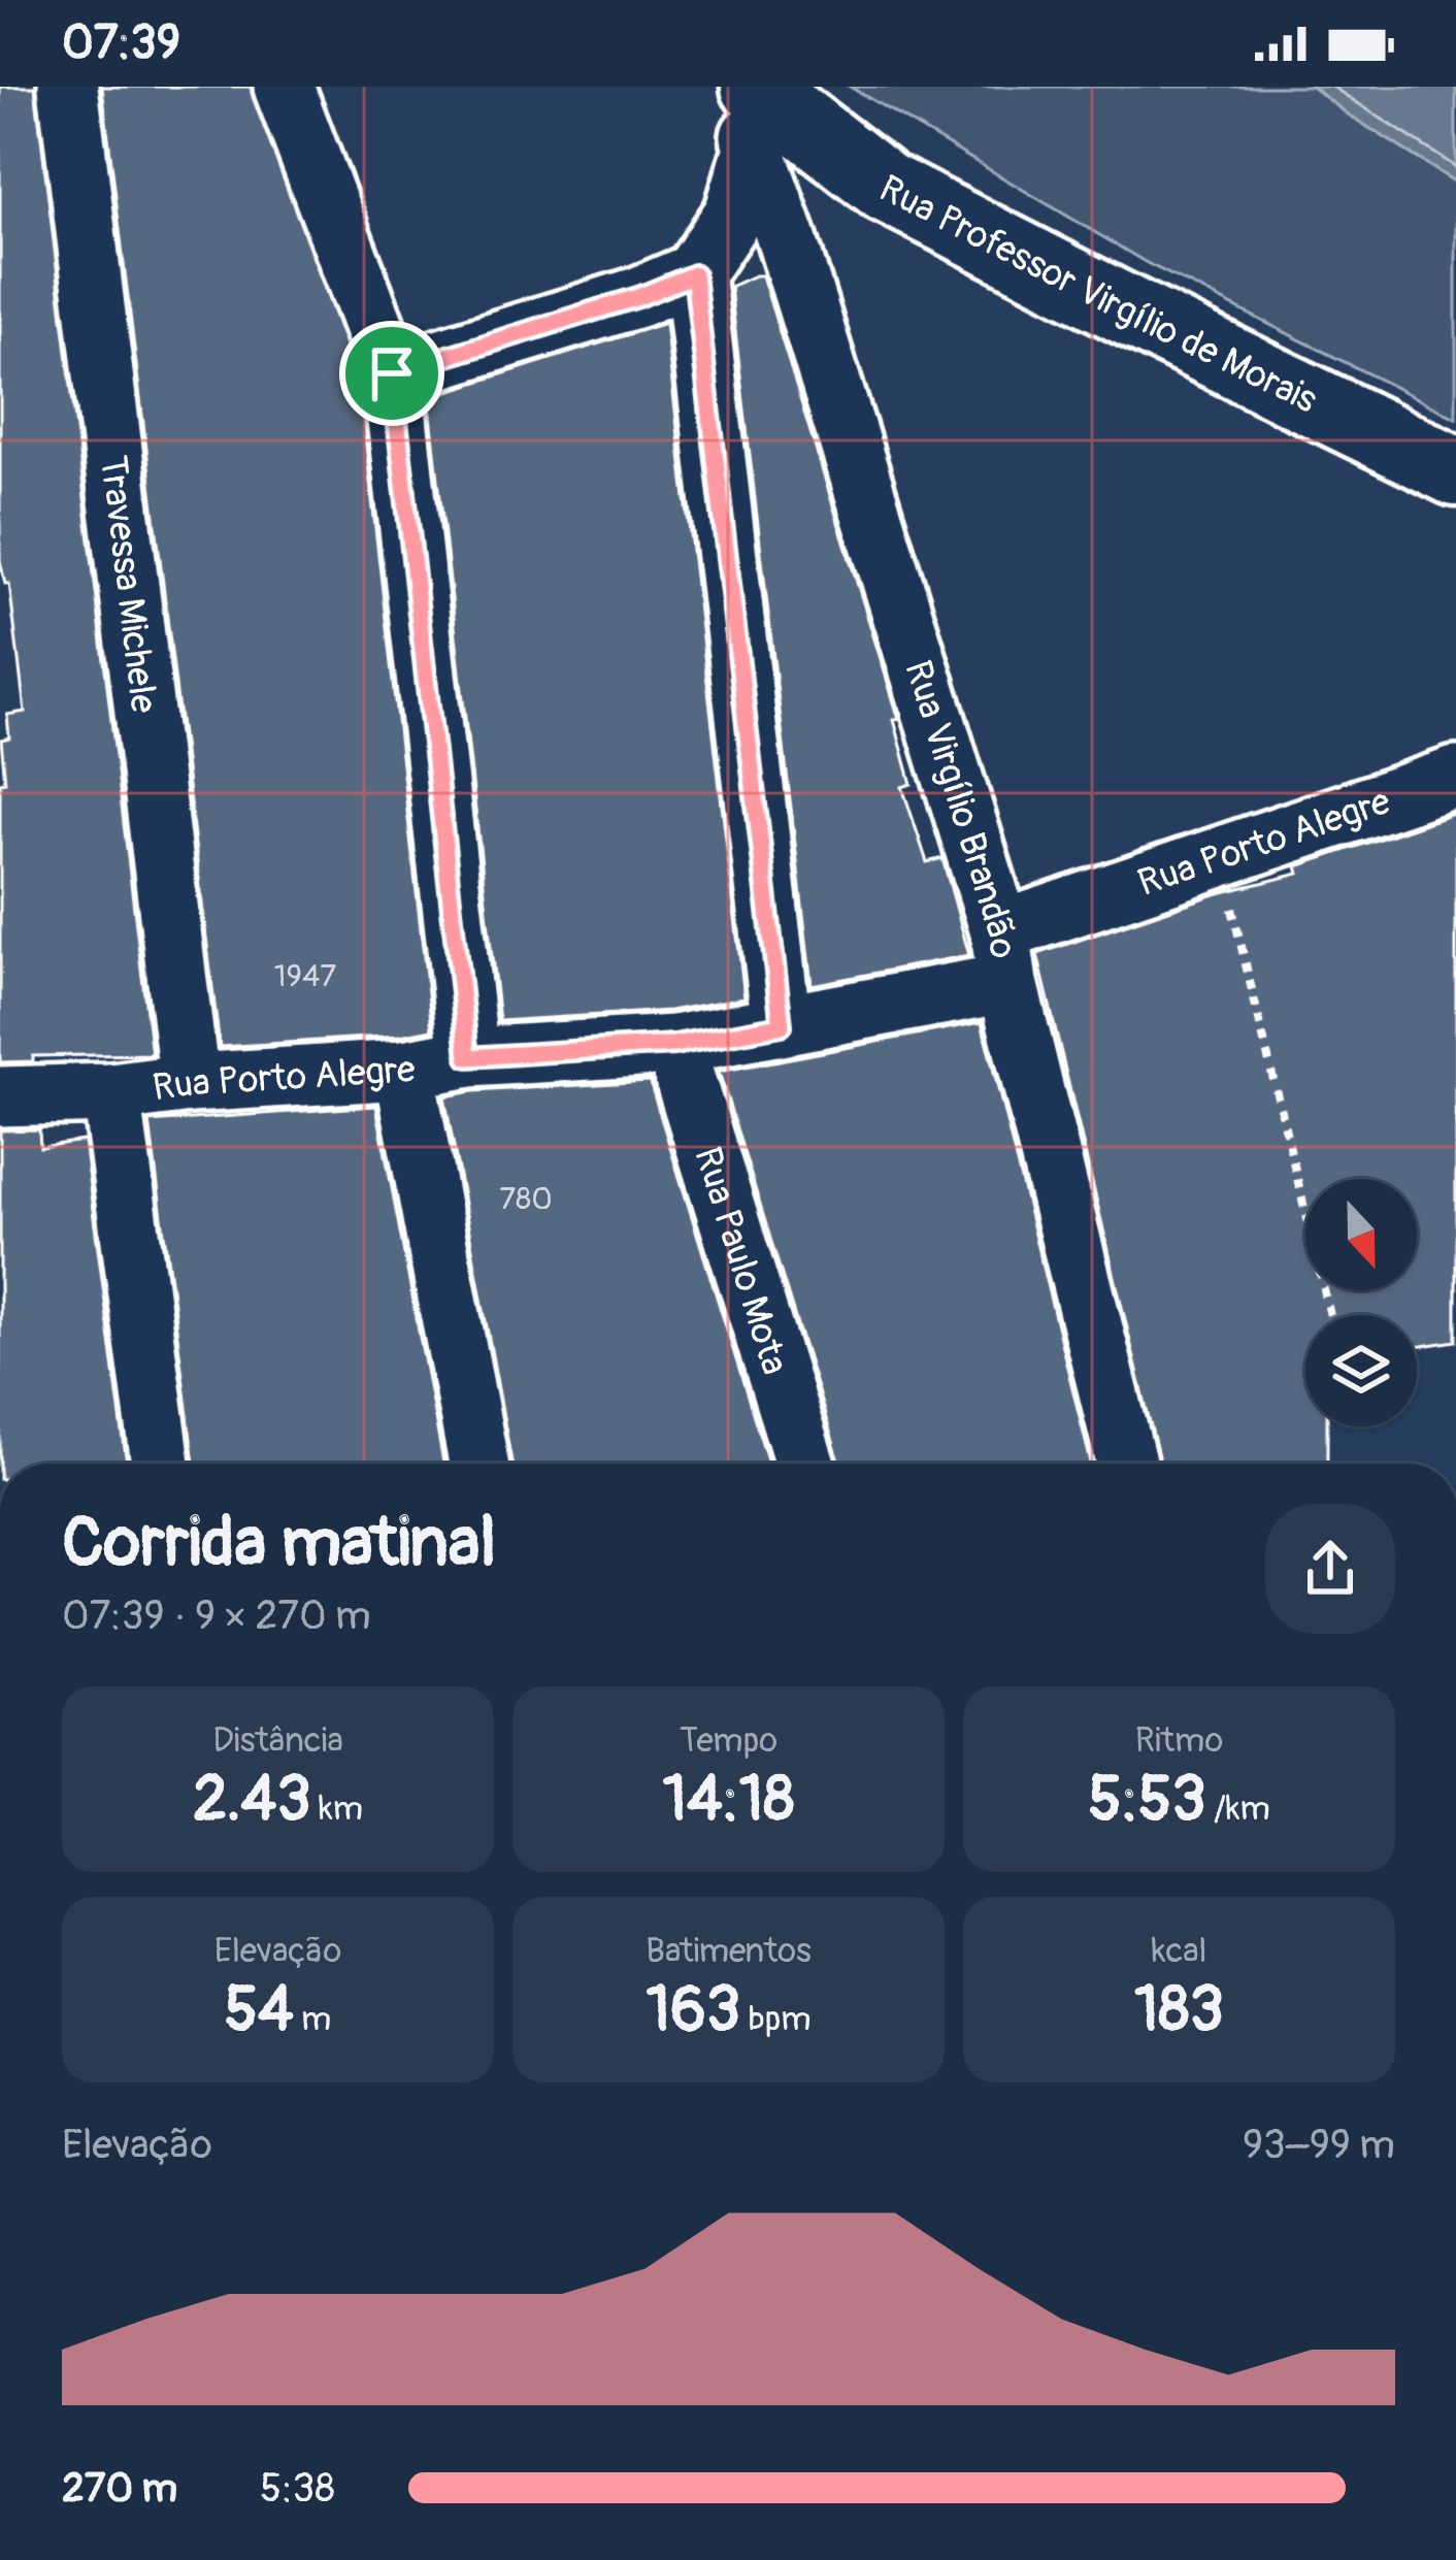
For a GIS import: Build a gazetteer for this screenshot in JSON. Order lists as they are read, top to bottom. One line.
{"streets":{"main road":["Rua Professor Virgílio de Morais"],"street":["Travessa Michele","Rua Virgílio Brandão","Rua Porto Alegre","Rua Paulo Mota"]},"crossings":[["Rua Professor Virgílio de Morais","Rua Virgílio Brandão"],["Travessa Michele","Rua Porto Alegre"],["Rua Virgílio Brandão","Rua Porto Alegre"],["Rua Porto Alegre","Rua Paulo Mota"]],"house_numbers":["1947","780"],"north":"bottom","page":{"status":"07:39","heading":["Corrida matinal","07:39 · 9 × 270 m"],"stats":[["Distância","2.43 km"],["Tempo","14:18"],["Ritmo","5:53 /km"],["Elevação","54 m"],["Batimentos","163 bpm"],["kcal","183"]],"chart":["Elevação","93–99 m"],"list":[{"name":"270 m","note":"5:38"}]}}
